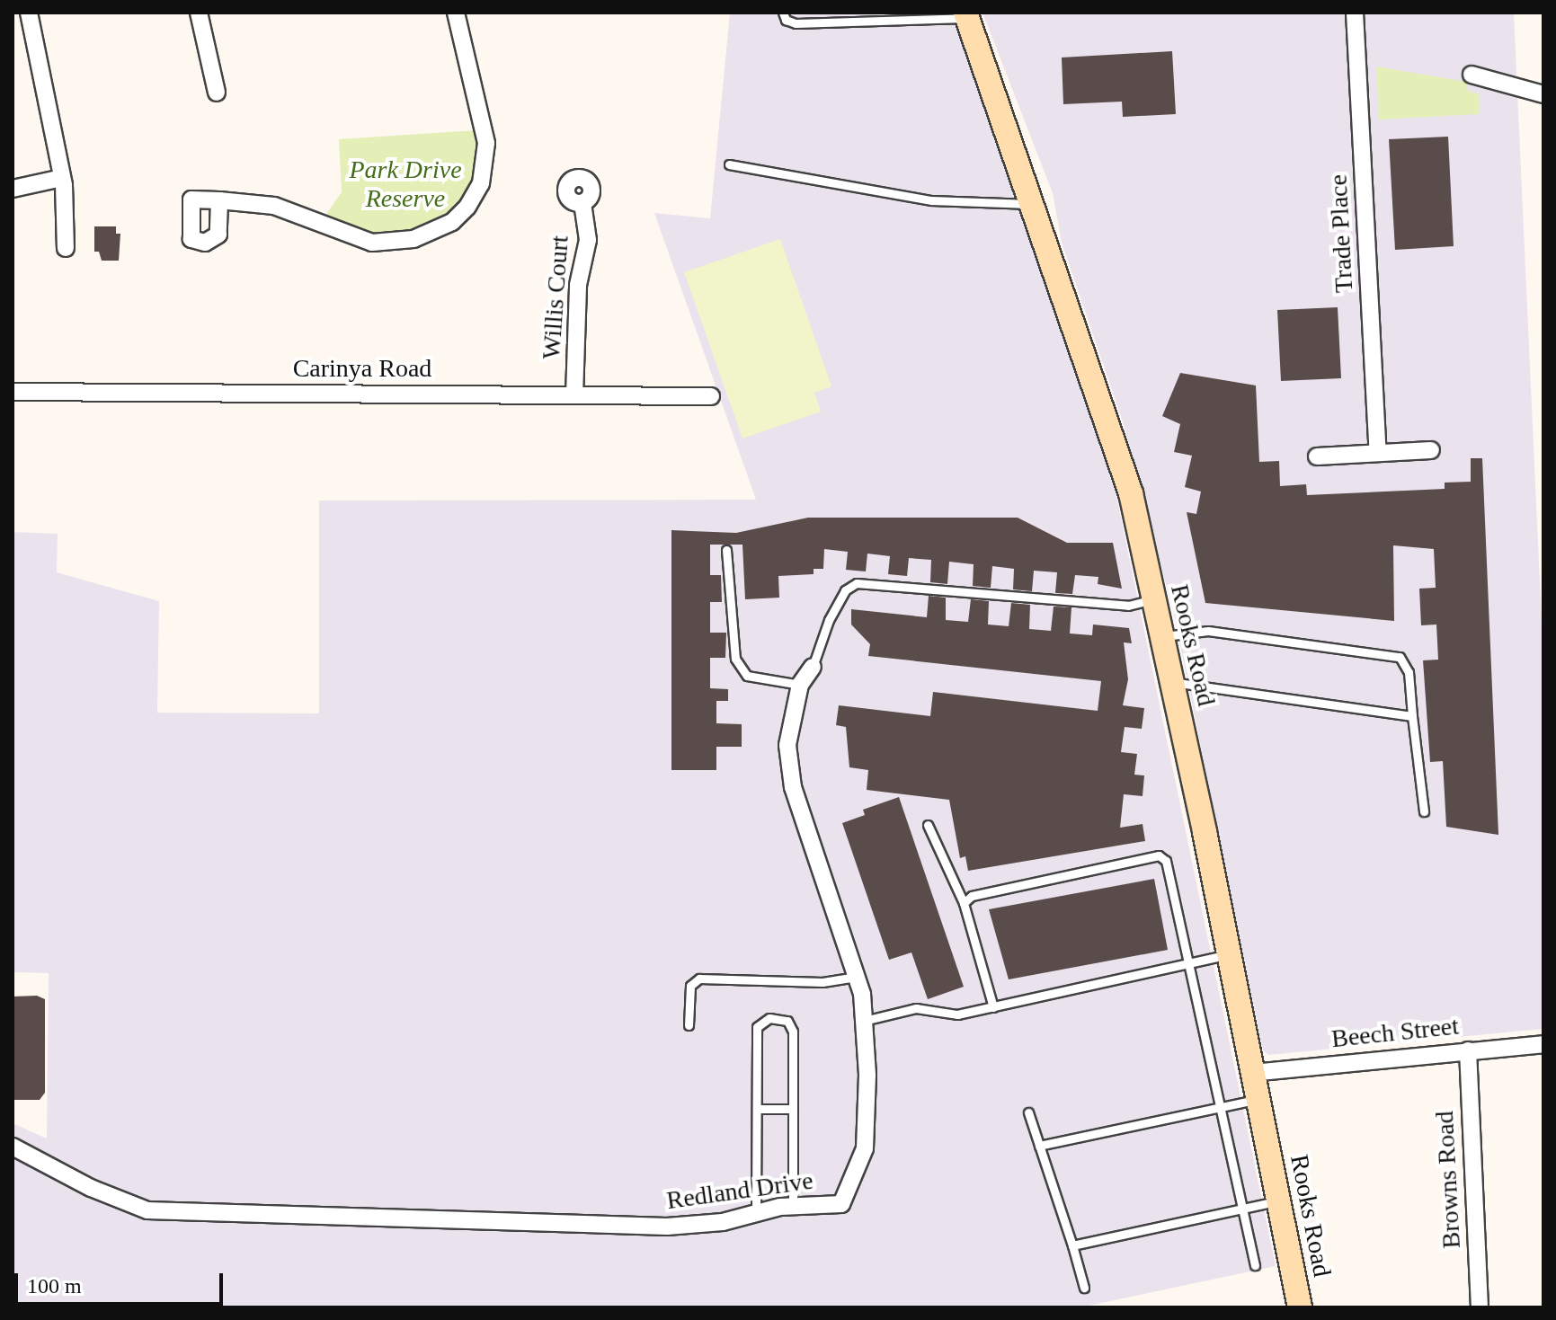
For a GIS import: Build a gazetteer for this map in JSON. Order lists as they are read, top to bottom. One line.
{"streets":{"street":["Trade Place","Willis Court","Carinya Road","Rooks Road","Beech Street","Browns Road","Redland Drive"]},"crossings":[["Willis Court","Carinya Road"],["Rooks Road","Beech Street"],["Beech Street","Browns Road"]],"parks":["Park Drive Reserve"],"scale_bar":"100 m"}
